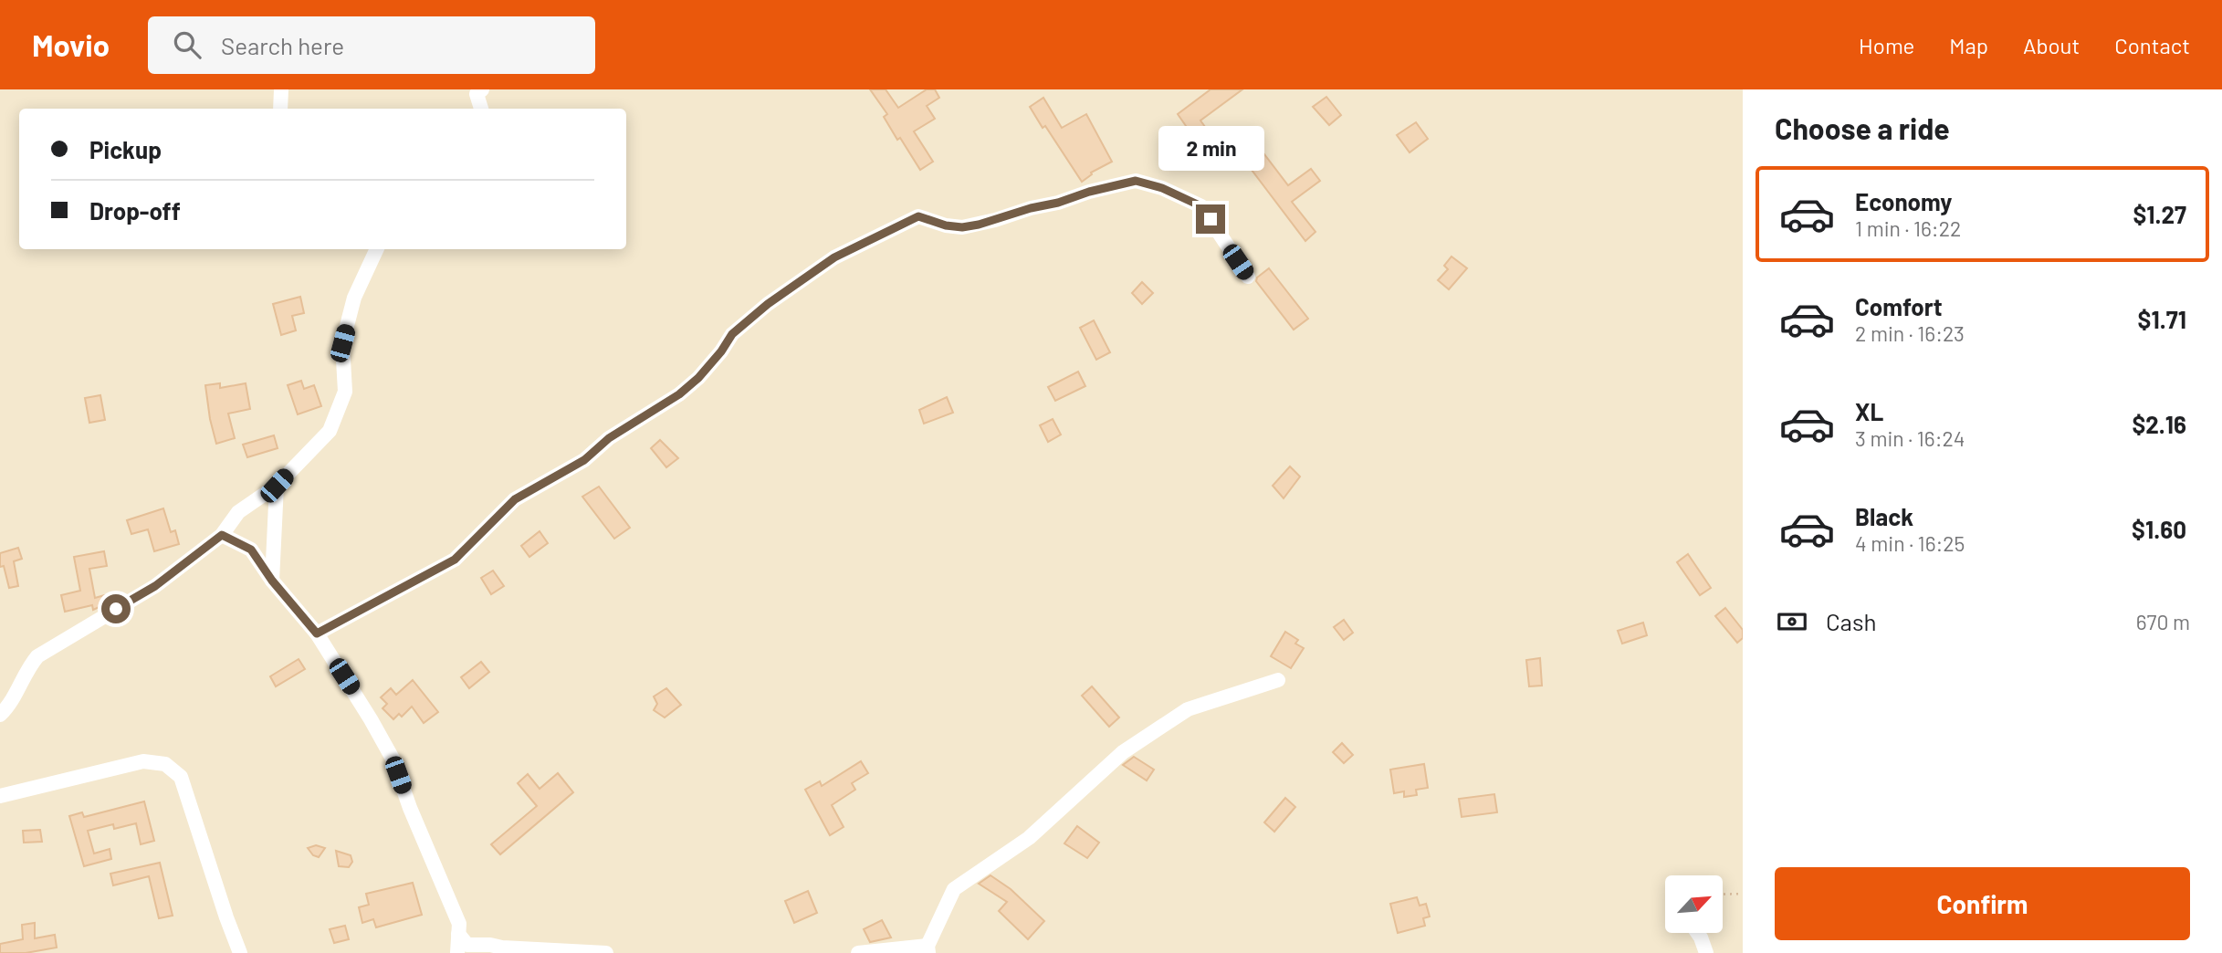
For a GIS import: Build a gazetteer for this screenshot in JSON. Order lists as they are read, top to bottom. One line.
{"north":"top right","page":{"header":"Movio","search":"Search here","nav":["Home","Map","About","Contact"],"heading":"Choose a ride","banner":["Pickup","Drop-off"],"bubble":"2 min","list":[{"name":"Economy","note":"1 min · 16:22","value":"$1.27"},{"name":"Comfort","note":"2 min · 16:23","value":"$1.71"},{"name":"XL","note":"3 min · 16:24","value":"$2.16"},{"name":"Black","note":"4 min · 16:25","value":"$1.60"}],"pay":["Cash","670 m"],"buttons":"Confirm"}}
